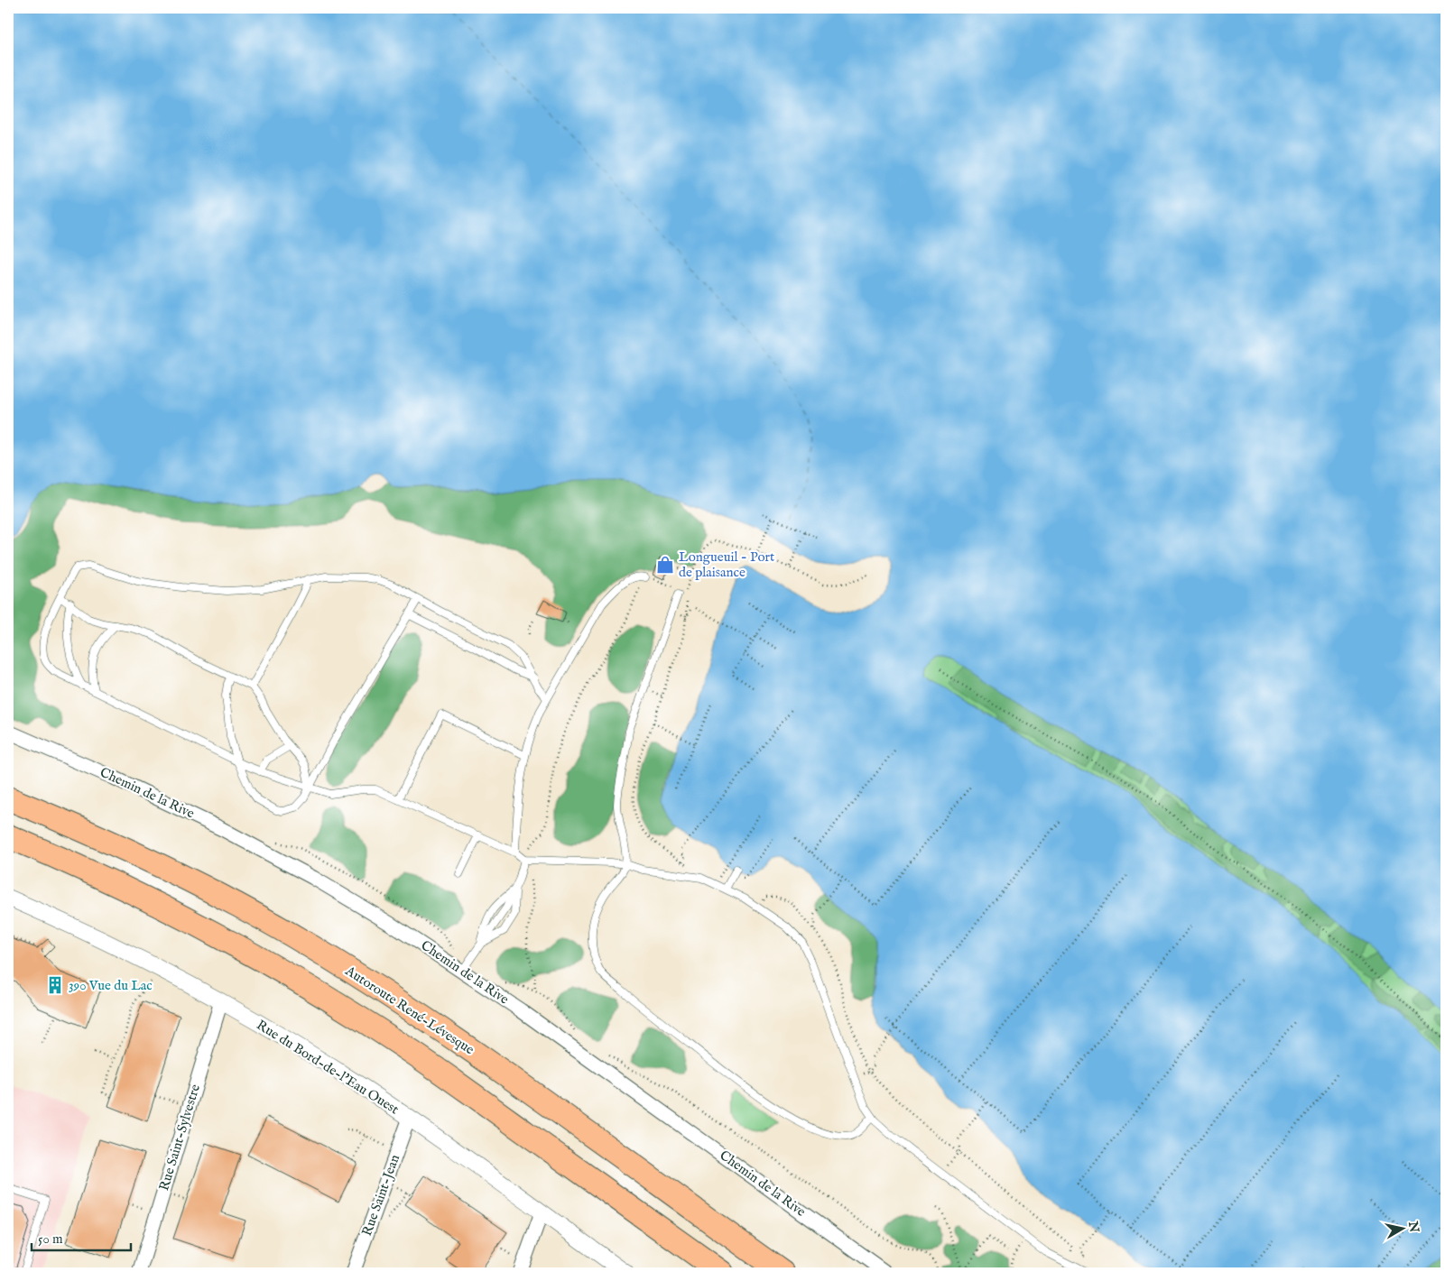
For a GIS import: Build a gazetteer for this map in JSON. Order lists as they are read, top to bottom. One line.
{"streets":{"highway":["Autoroute René-Lévesque"],"street":["Chemin de la Rive","Rue du Bord-de-l'Eau Ouest","Rue Saint-Sylvestre","Rue Saint-Jean"]},"crossings":[["Rue du Bord-de-l'Eau Ouest","Rue Saint-Sylvestre"],["Rue du Bord-de-l'Eau Ouest","Rue Saint-Jean"]],"places":{"shop":["Longueuil - Port de plaisance"],"building":["390 Vue du Lac"]},"scale_bar":"50 m","north":"right"}
